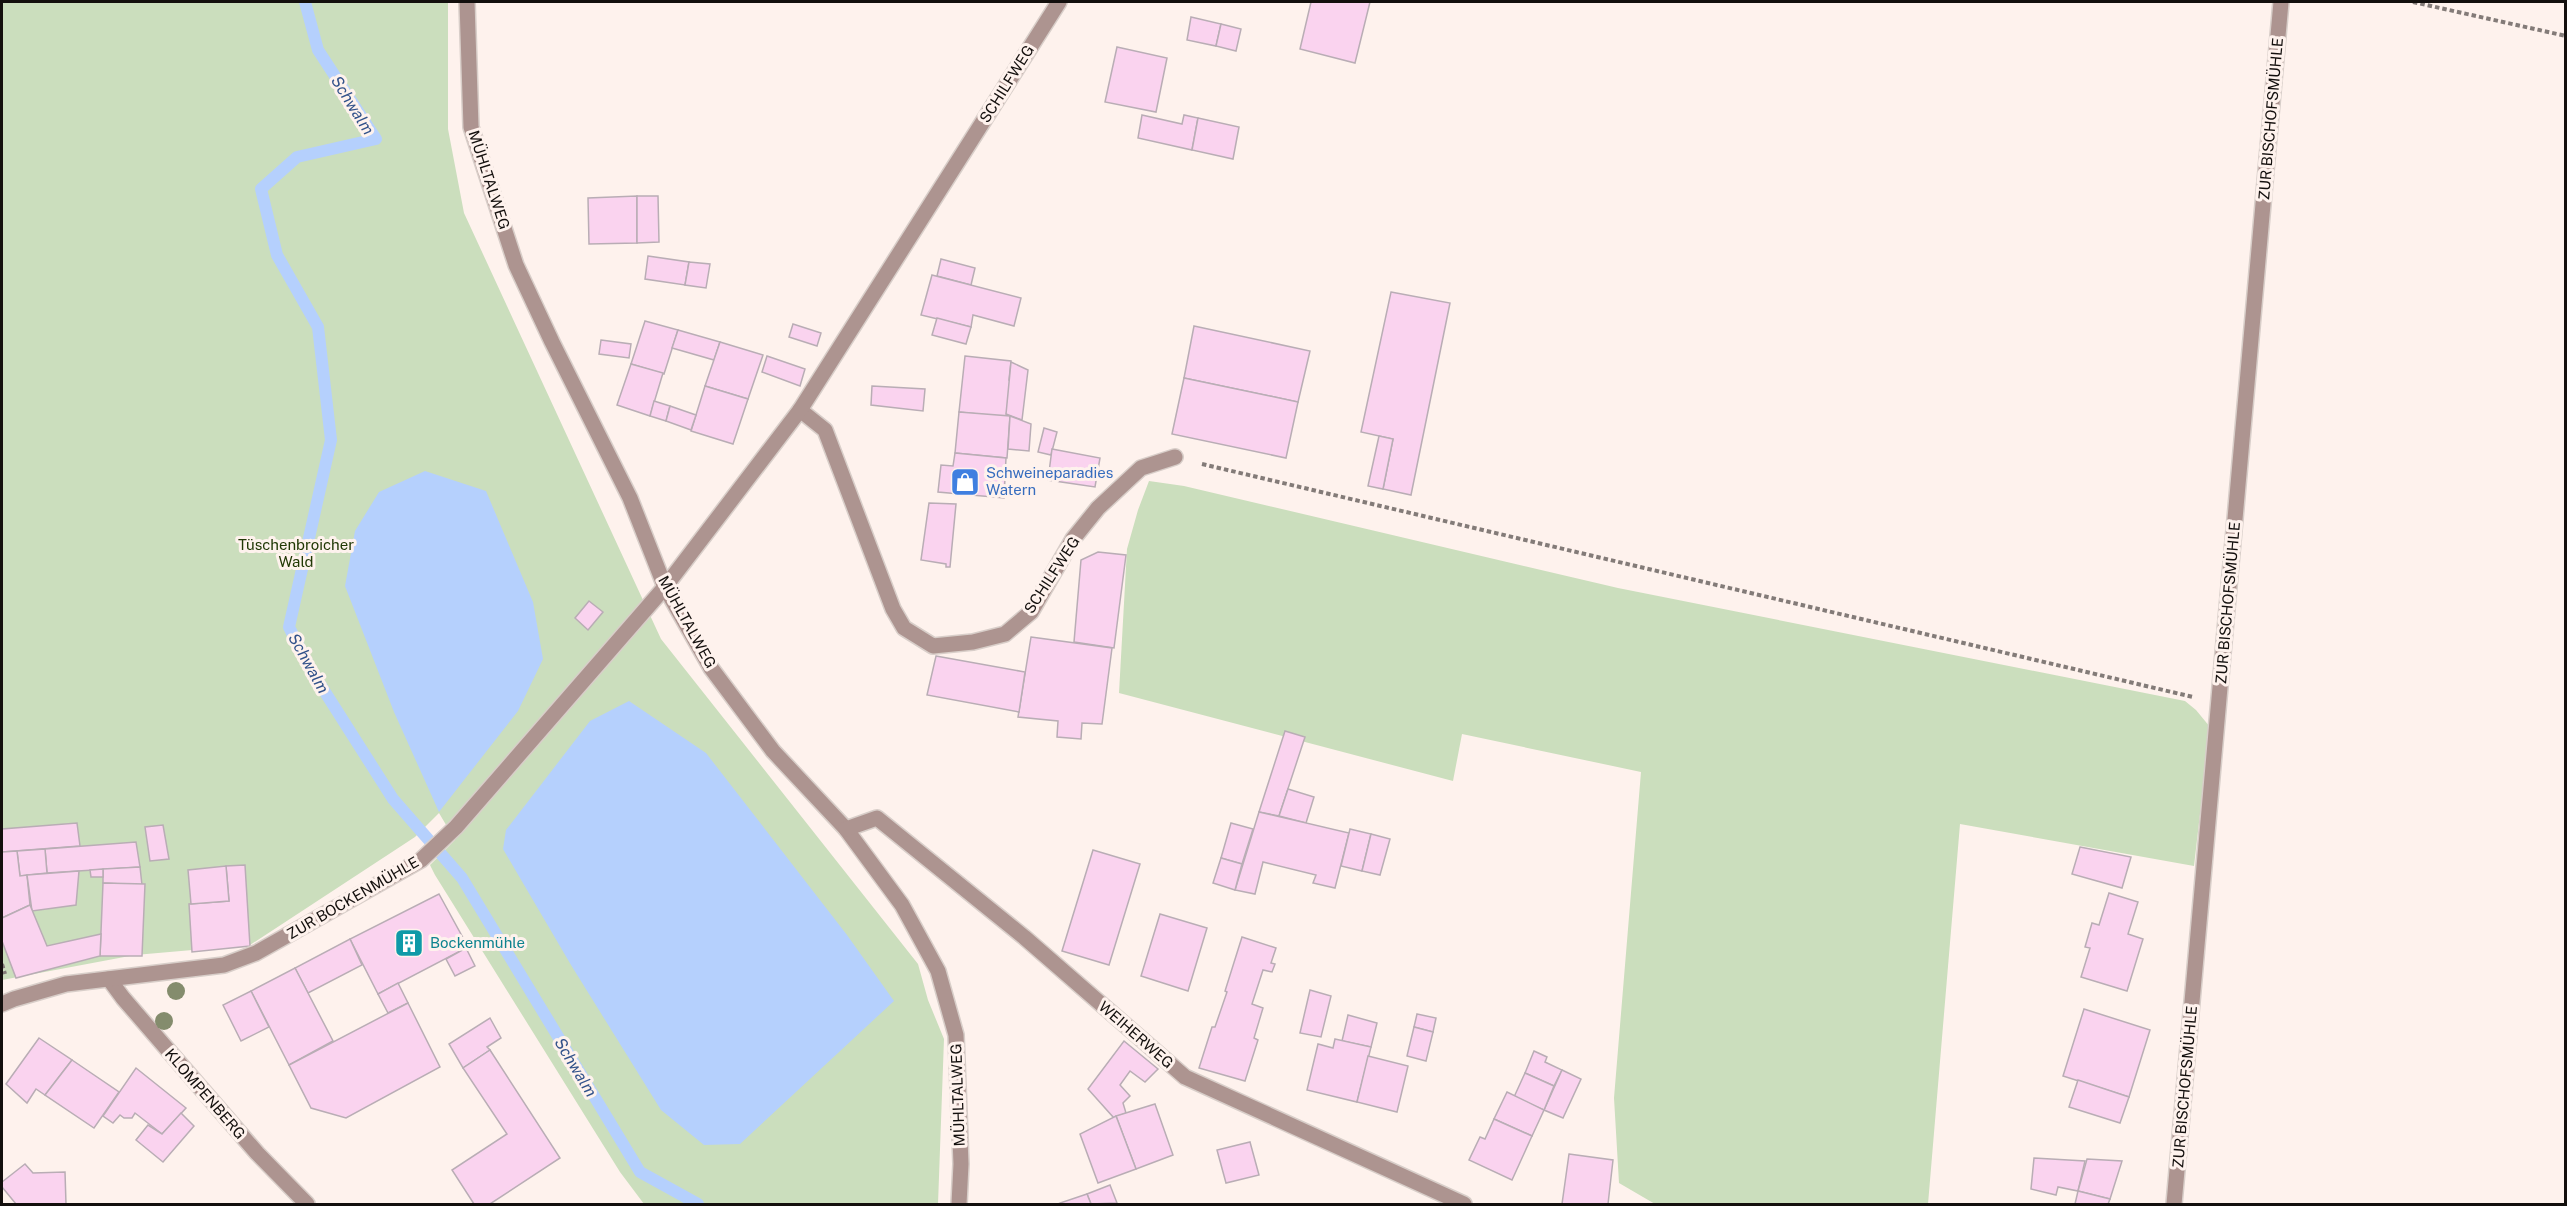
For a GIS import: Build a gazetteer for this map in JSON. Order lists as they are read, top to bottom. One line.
{"streets":{"street":["SCHILFWEG","ZUR BISCHOFSMÜHLE","MÜHLTALWEG","ZUR BOCKENMÜHLE","WEIHERWEG","KLOMPENBERG"]},"crossings":[["SCHILFWEG","MÜHLTALWEG"],["SCHILFWEG","ZUR BOCKENMÜHLE"],["MÜHLTALWEG","ZUR BOCKENMÜHLE"],["MÜHLTALWEG","WEIHERWEG"],["ZUR BOCKENMÜHLE","KLOMPENBERG"]],"water":["Schwalm"],"parks":["Tüschenbroicher Wald"],"places":{"shop":["Schweineparadies Watern"],"building":["Bockenmühle"]}}
